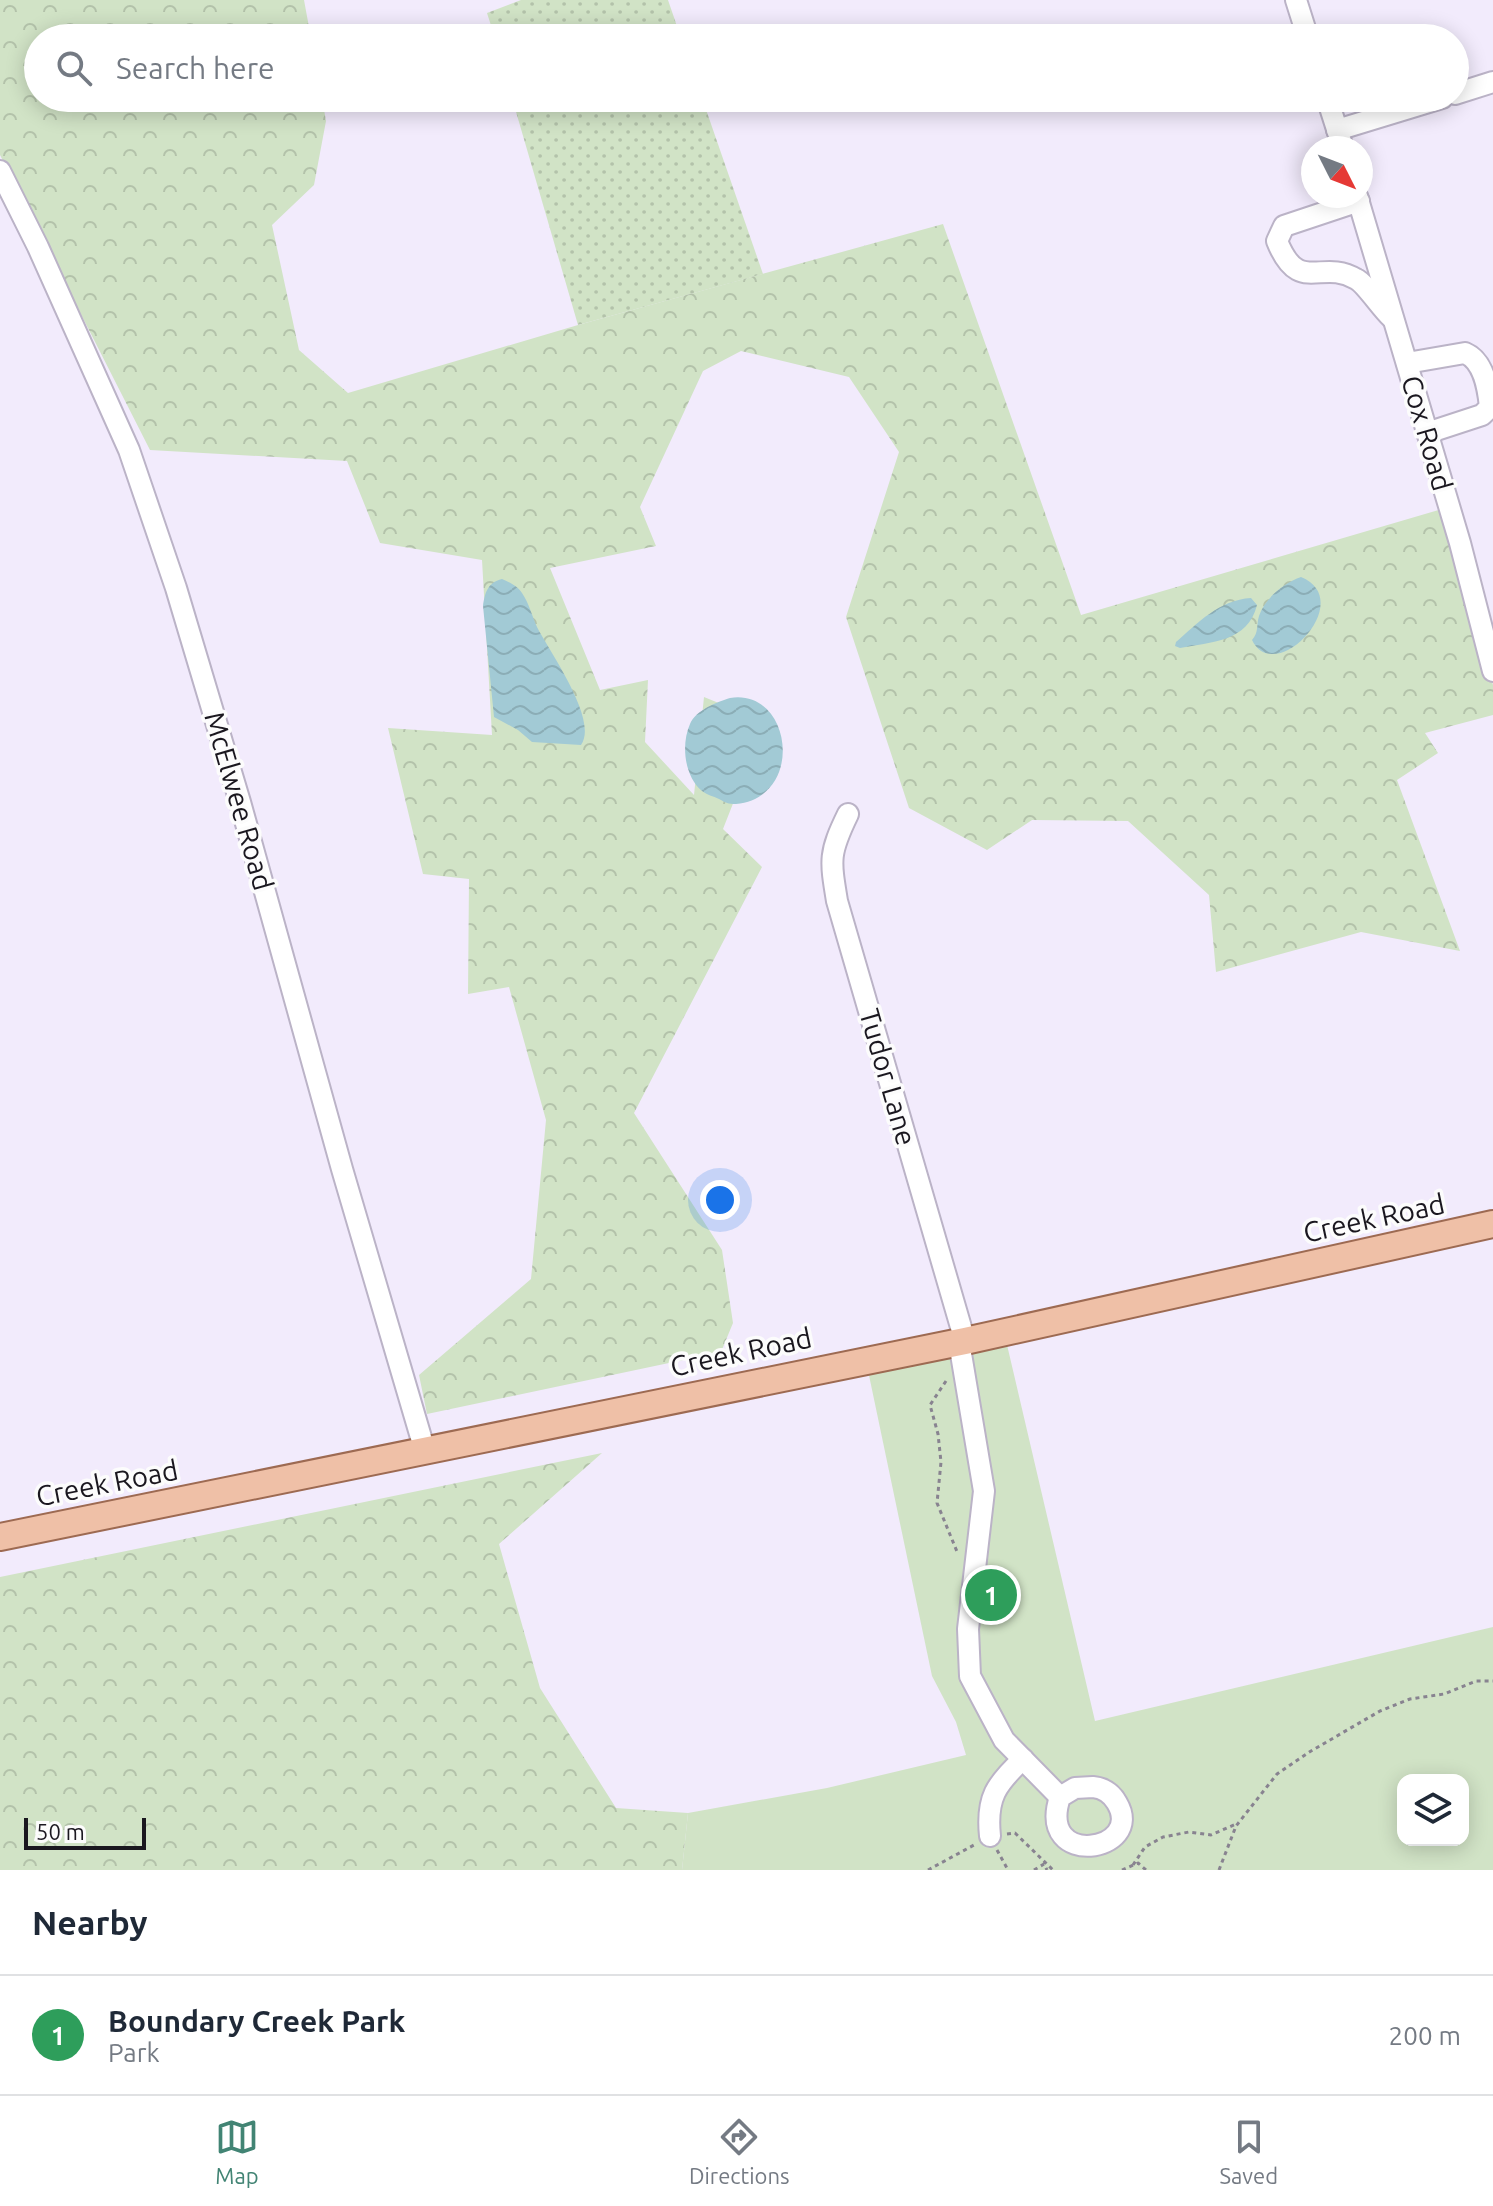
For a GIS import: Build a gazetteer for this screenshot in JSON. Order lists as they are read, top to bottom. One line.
{"streets":{"main road":["Creek Road"],"street":["Cox Road","McElwee Road","Tudor Lane"]},"crossings":[["McElwee Road","Creek Road"],["Tudor Lane","Creek Road"]],"scale_bar":"50 m","north":"bottom right","page":{"search":"Search here","pins":"1","scale":"50 m","heading":"Nearby","list":[{"mark":"1","name":"Boundary Creek Park","note":"Park","value":"200 m"}],"nav":["Map","Directions","Saved"]}}
